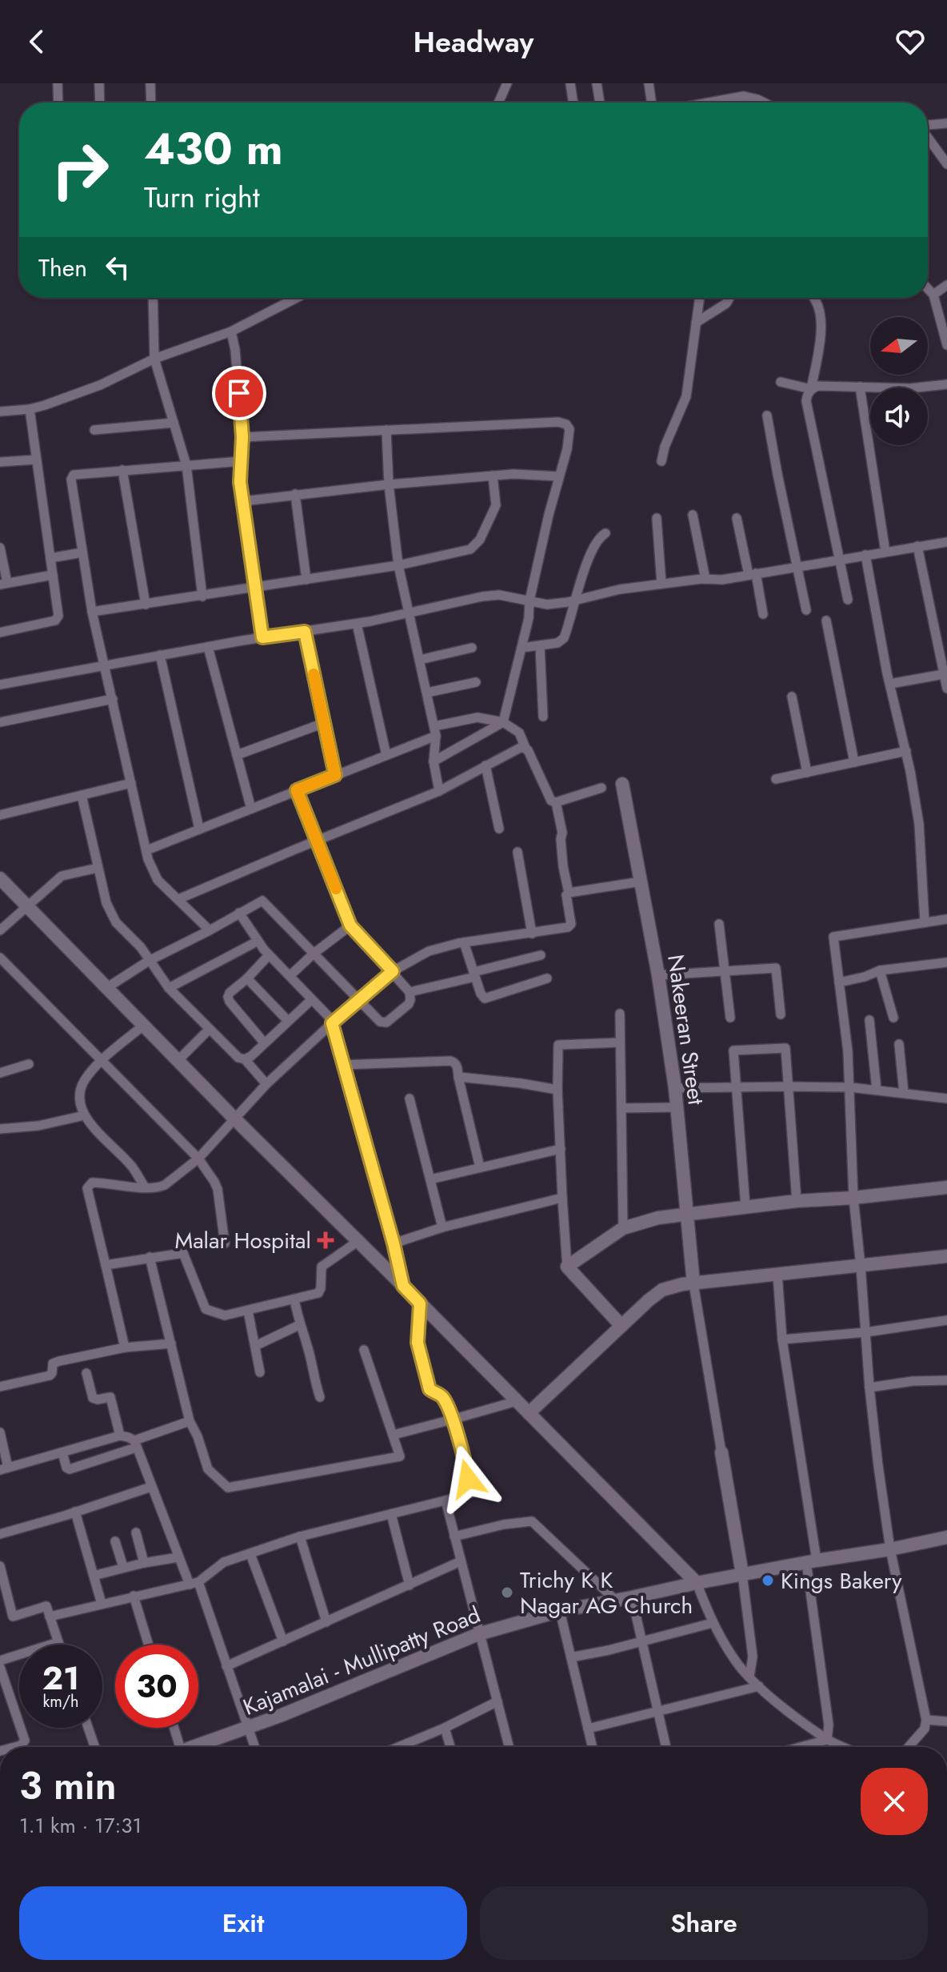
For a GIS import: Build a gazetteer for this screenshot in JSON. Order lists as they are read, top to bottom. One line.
{"streets":{"street":["Nakeeran Street","Kajamalai - Mullipatty Road"]},"places":{"health":["Malar Hospital"],"other":["Kings Bakery","Trichy K K Nagar AG Church"]},"north":"left","page":{"header":"Headway","turn":["430 m","Turn right"],"then":"Then","speed":"21 km/h","limit":"30","heading":["3 min","1.1 km · 17:31"],"buttons":["Exit","Share"]}}
